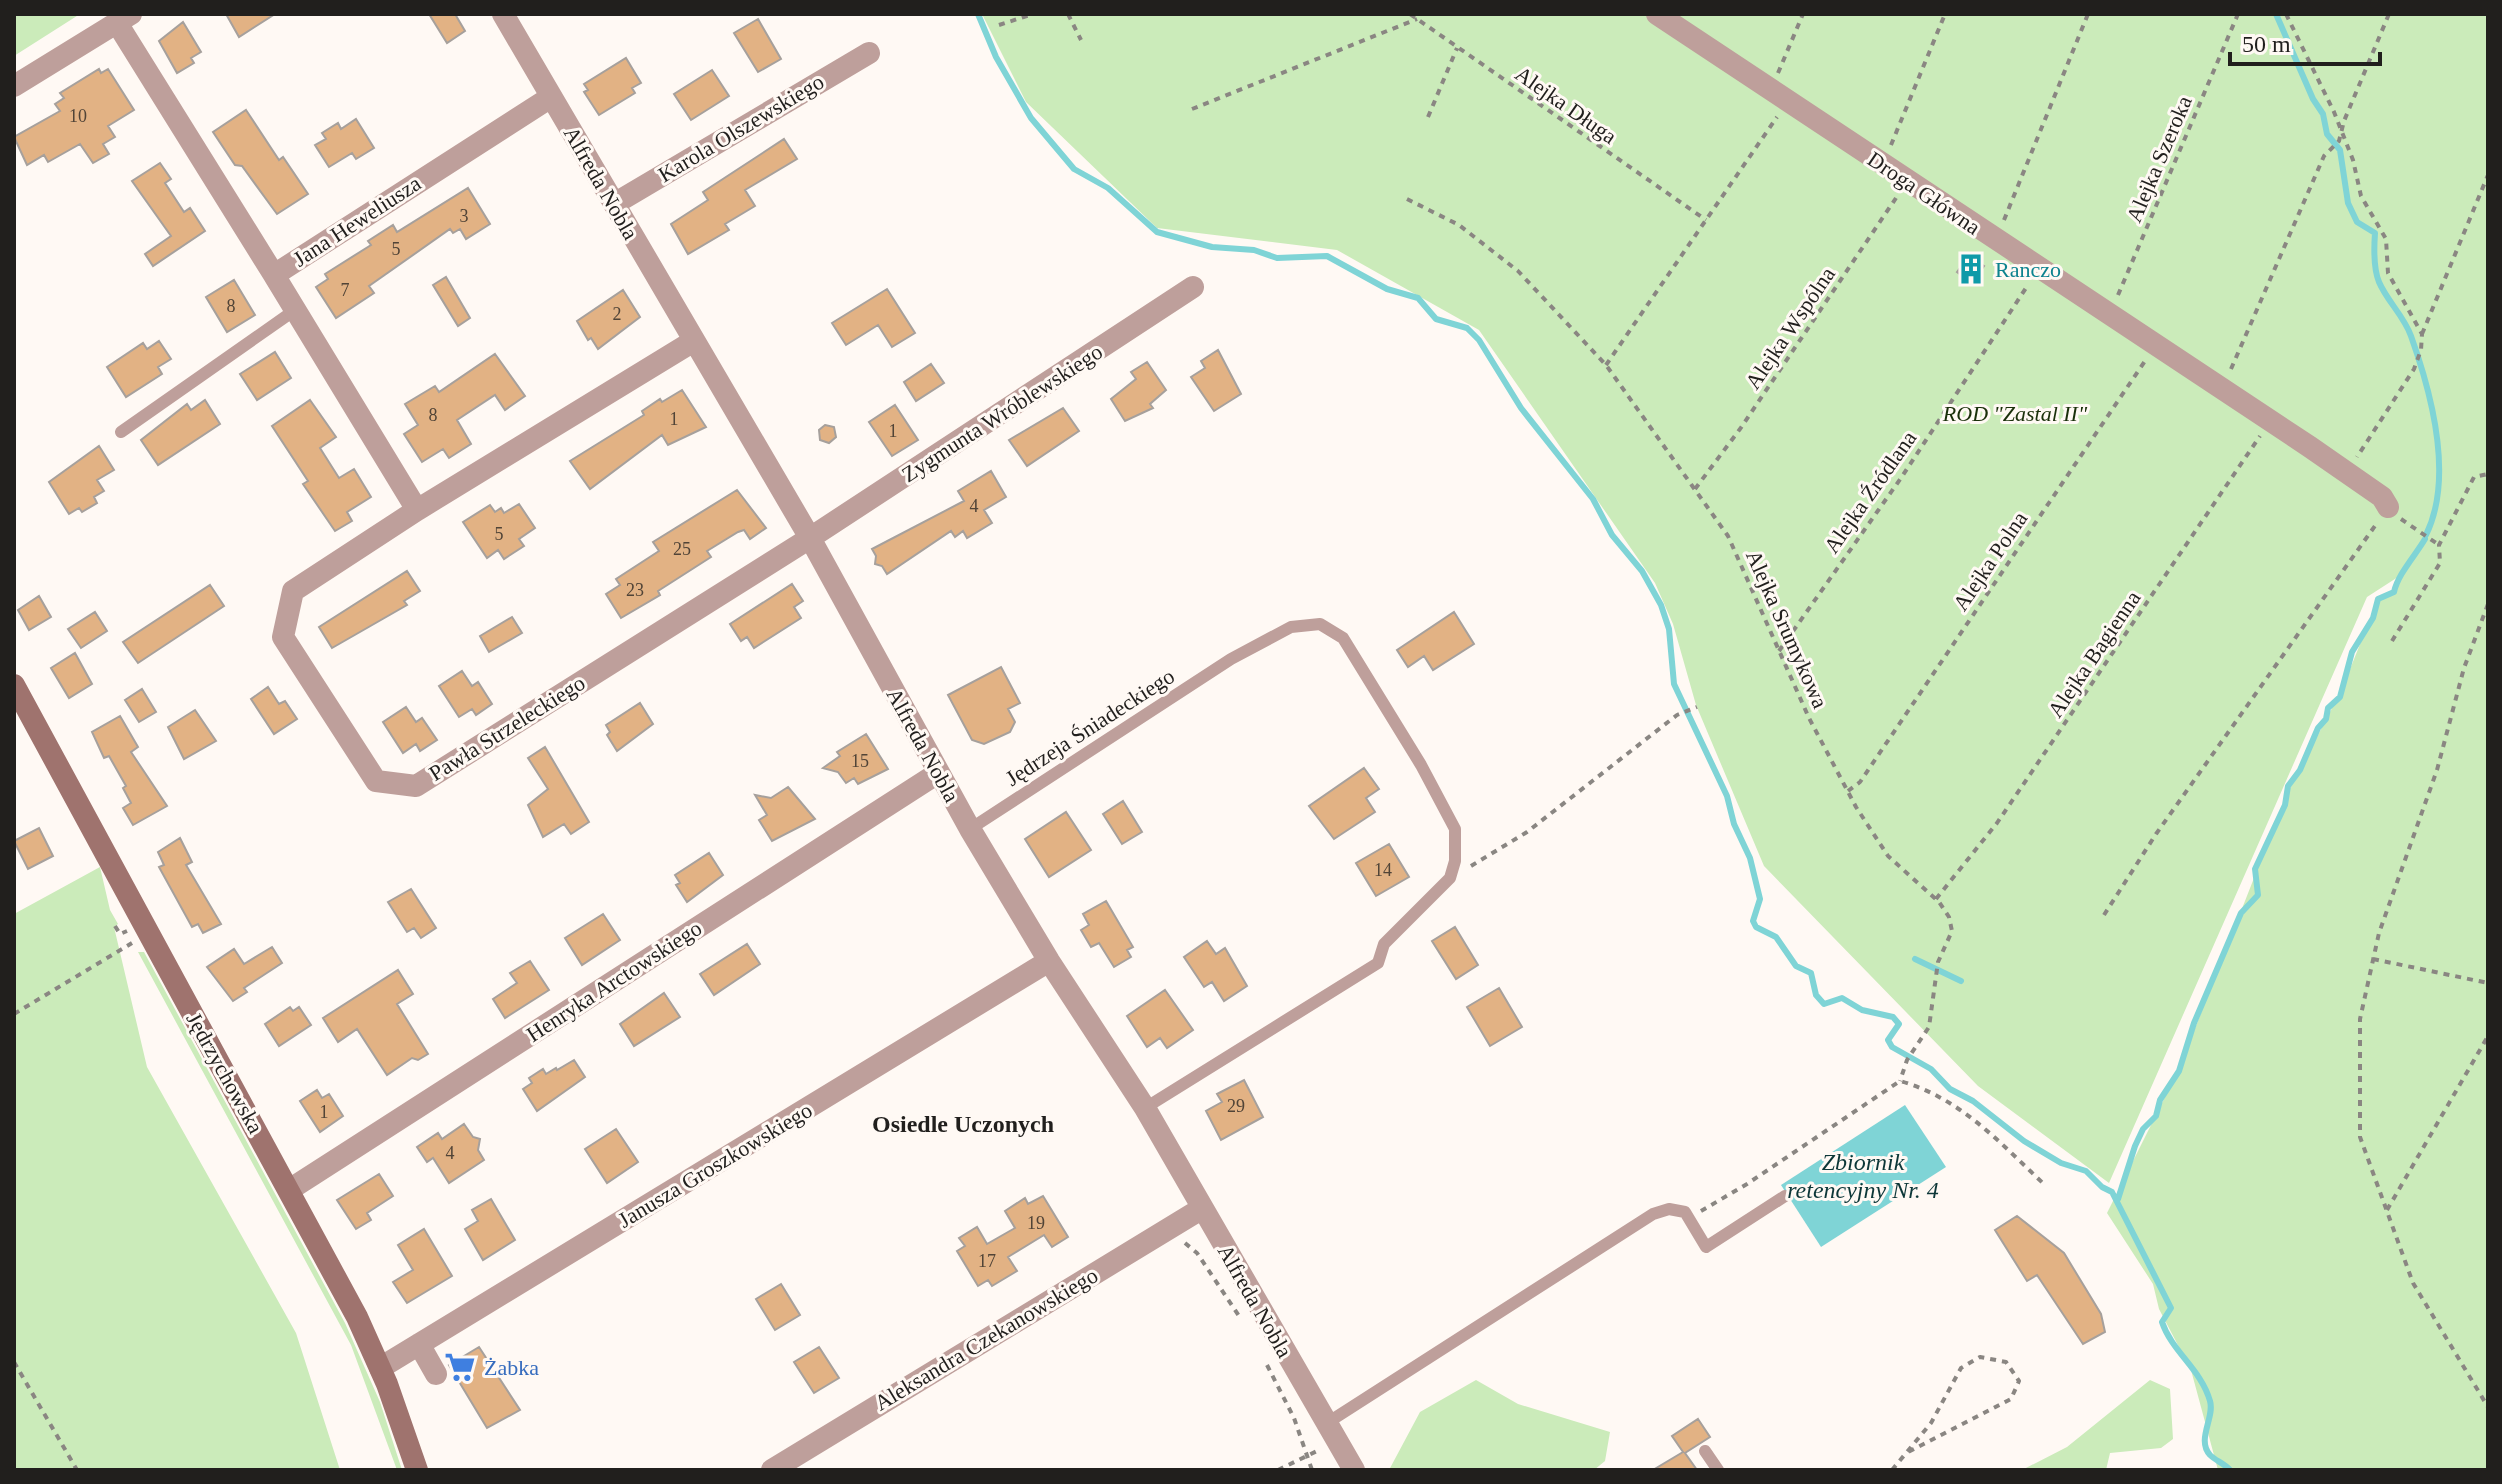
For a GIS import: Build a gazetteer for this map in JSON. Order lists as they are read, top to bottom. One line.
{"streets":{"main road":["Jędrzychowska"],"street":["Karola Olszewskiego","Alfreda Nobla","Droga Główna","Jana Heweliusza","Zygmunta Wróblewskiego","Pawła Strzeleckiego","Henryka Arctowskiego","Janusza Groszkowskiego","Aleksandra Czekanowskiego"],"lane":["Jędrzeja Śniadeckiego"],"path":["Alejka Długa","Alejka Szeroka","Alejka Wspólna","Alejka Źródlana","Alejka Polna","Alejka Srumykowa","Alejka Bagienna"]},"crossings":[["Karola Olszewskiego","Alfreda Nobla"],["Alejka Szeroka","Droga Główna"],["Alfreda Nobla","Jana Heweliusza"],["Alfreda Nobla","Zygmunta Wróblewskiego"],["Alfreda Nobla","Jędrzeja Śniadeckiego"],["Alfreda Nobla","Pawła Strzeleckiego"],["Alfreda Nobla","Henryka Arctowskiego"],["Alfreda Nobla","Janusza Groszkowskiego"],["Alfreda Nobla","Aleksandra Czekanowskiego"],["Droga Główna","Alejka Wspólna"],["Droga Główna","Alejka Źródlana"],["Droga Główna","Alejka Polna"],["Droga Główna","Alejka Bagienna"],["Jana Heweliusza","Pawła Strzeleckiego"],["Alejka Wspólna","Alejka Srumykowa"],["Zygmunta Wróblewskiego","Pawła Strzeleckiego"],["Alejka Źródlana","Alejka Srumykowa"],["Alejka Polna","Alejka Srumykowa"],["Alejka Srumykowa","Alejka Bagienna"],["Henryka Arctowskiego","Jędrzychowska"],["Jędrzychowska","Janusza Groszkowskiego"]],"districts":["Osiedle Uczonych"],"water":["Zbiornik retencyjny Nr. 4"],"parks":["ROD \"Zastal II\""],"places":{"building":["Ranczo"],"supermarket":["Żabka"]},"house_numbers":["10","3","5","7","8","2","8","1","1","4","5","25","23","15","14","29","1","4","19","17"],"scale_bar":"50 m"}
